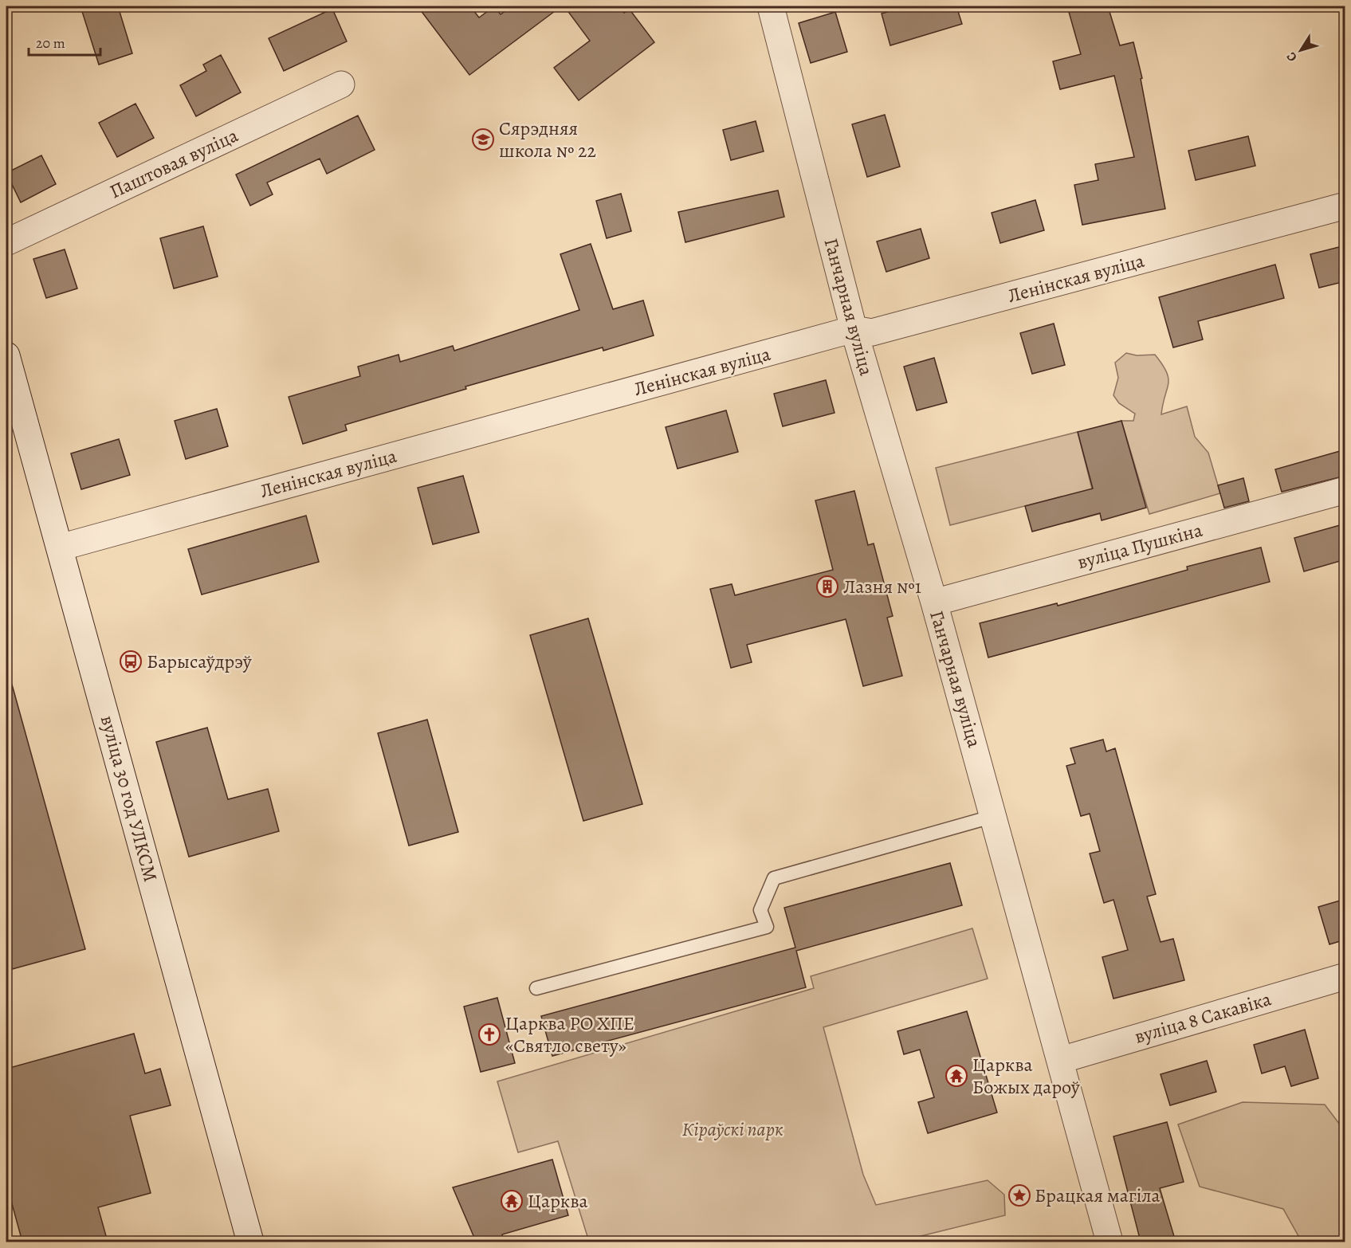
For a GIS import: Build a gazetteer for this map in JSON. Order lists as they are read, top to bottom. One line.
{"streets":{"street":["Паштовая вуліца","Ленінская вуліца","Ганчарная вуліца","вуліца Пушкіна","вуліца 30 год УЛКСМ","вуліца 8 Сакавіка"]},"crossings":[["Ленінская вуліца","Ганчарная вуліца"],["Ленінская вуліца","вуліца 30 год УЛКСМ"],["Ганчарная вуліца","вуліца Пушкіна"],["Ганчарная вуліца","вуліца 8 Сакавіка"]],"parks":["Кіраўскі парк"],"places":{"school or university":["Сярэдняя школа № 22"],"building":["Лазня №1"],"bus stop":["Барысаўдрэў"],"church":["Царква РО ХПЕ «Святло свету»"],"temple":["Царква Божых дароў","Царква"],"place":["Брацкая магіла"]},"scale_bar":"20 m","north":"bottom left"}
